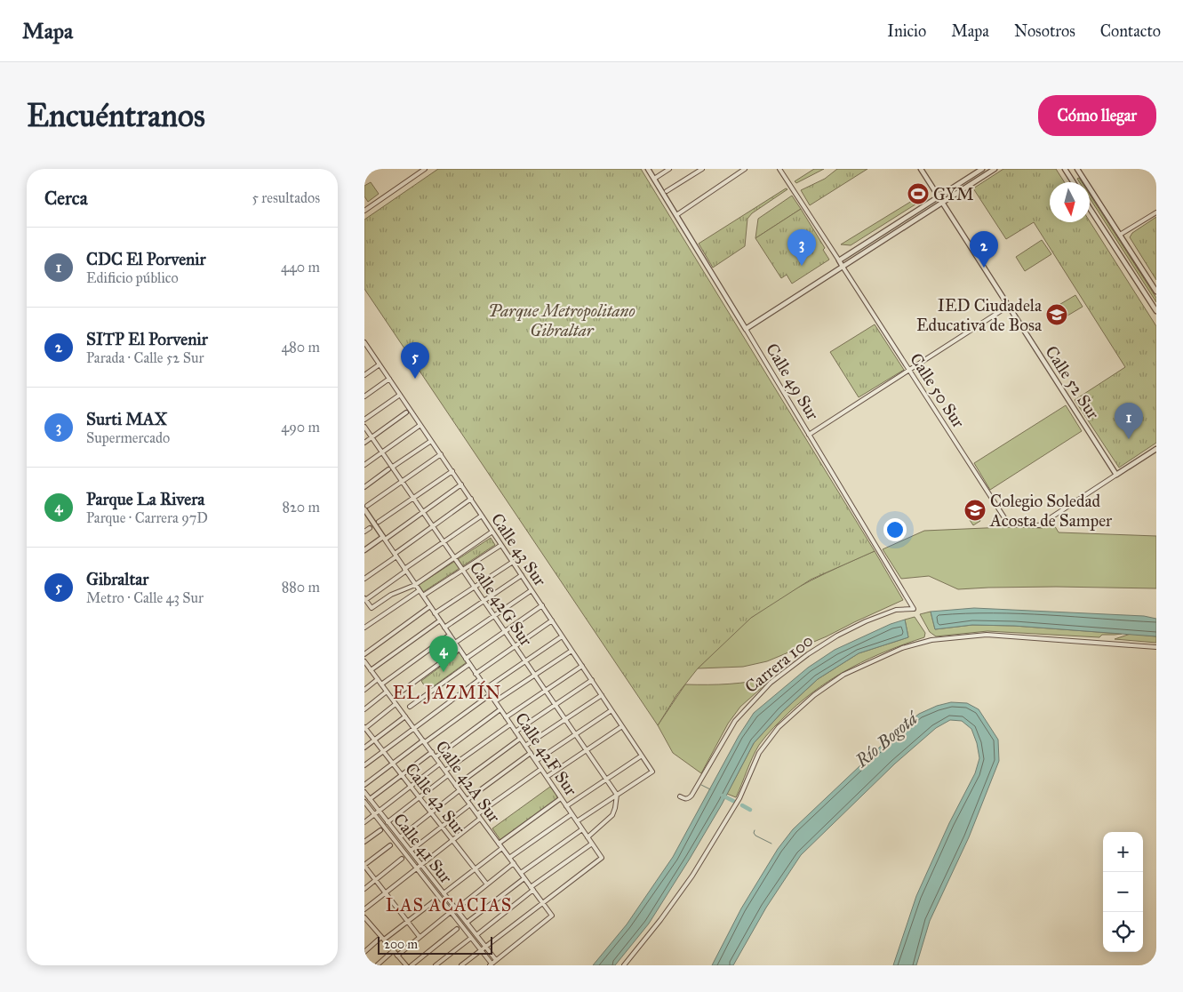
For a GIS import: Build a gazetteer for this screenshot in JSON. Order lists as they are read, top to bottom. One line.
{"streets":{"street":["Calle 49 Sur","Calle 52 Sur","Calle 50 Sur","Calle 43 Sur","Calle 42G Sur","Carrera 100","Calle 42F Sur","Calle 42A Sur","Calle 42 Sur","Calle 41 Sur"]},"crossings":[["Calle 49 Sur","Carrera 100"],["Calle 52 Sur","Calle 50 Sur"],["Calle 43 Sur","Calle 42G Sur"],["Calle 42F Sur","Calle 42A Sur"],["Calle 42A Sur","Calle 41 Sur"]],"districts":["EL JAZMÍN","LAS ACACIAS"],"water":["Río Bogotá"],"parks":["Parque Metropolitano Gibraltar"],"places":{"sports":["GYM"],"school or university":["IED Ciudadela Educativa de Bosa","Colegio Soledad Acosta de Samper"]},"scale_bar":"200 m","north":"bottom","page":{"header":"Mapa","nav":["Inicio","Mapa","Nosotros","Contacto"],"buttons":"Cómo llegar","title":"Encuéntranos","heading":["Cerca","5 resultados"],"list":[{"mark":"1","name":"CDC El Porvenir","note":"Edificio público","value":"440 m"},{"mark":"2","name":"SITP El Porvenir","note":"Parada · Calle 52 Sur","value":"480 m"},{"mark":"3","name":"Surti MAX","note":"Supermercado","value":"490 m"},{"mark":"4","name":"Parque La Rivera","note":"Parque · Carrera 97D","value":"820 m"},{"mark":"5","name":"Gibraltar","note":"Metro · Calle 43 Sur","value":"880 m"}],"pins":["3","2","5","1","4"],"map_buttons":["+","−"],"scale":"200 m"}}
